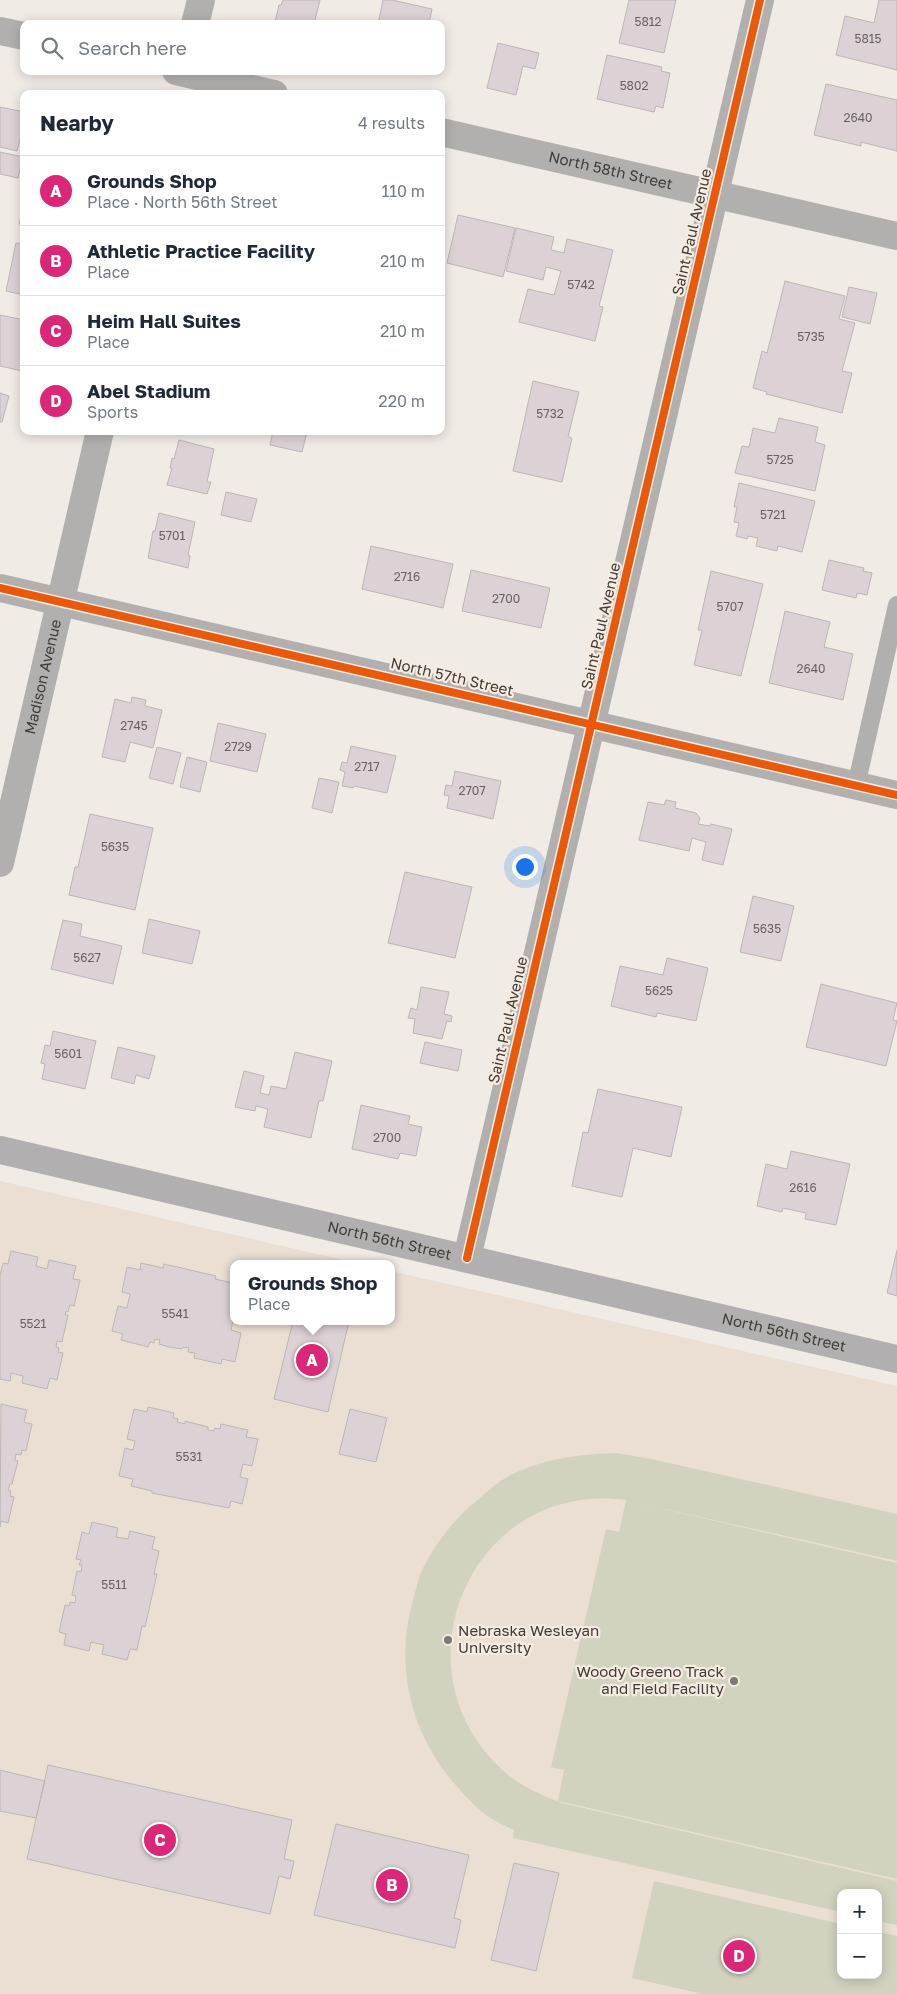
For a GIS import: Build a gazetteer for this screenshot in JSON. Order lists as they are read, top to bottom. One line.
{"streets":{"main road":["North 56th Street"],"street":["North 58th Street","Saint Paul Avenue","Madison Avenue","North 57th Street"]},"crossings":[["North 58th Street","Saint Paul Avenue"],["Saint Paul Avenue","North 57th Street"],["Saint Paul Avenue","North 56th Street"],["Madison Avenue","North 57th Street"]],"places":["Nebraska Wesleyan University","Woody Greeno Track and Field Facility"],"house_numbers":["5812","5815","5802","2640","5742","5735","5732","5725","5721","5701","2716","2700","5707","2640","2745","2729","2717","2707","5635","5635","5627","5625","5601","2700","2616","5541","5521","5531","5511"],"page":{"search":"Search here","heading":["Nearby","4 results"],"list":[{"mark":"A","name":"Grounds Shop","note":"Place · North 56th Street","value":"110 m"},{"mark":"B","name":"Athletic Practice Facility","note":"Place","value":"210 m"},{"mark":"C","name":"Heim Hall Suites","note":"Place","value":"210 m"},{"mark":"D","name":"Abel Stadium","note":"Sports","value":"220 m"}],"popup":["Grounds Shop","Place"],"pins":["A","C","B","D"],"map_buttons":["+","−"]}}
